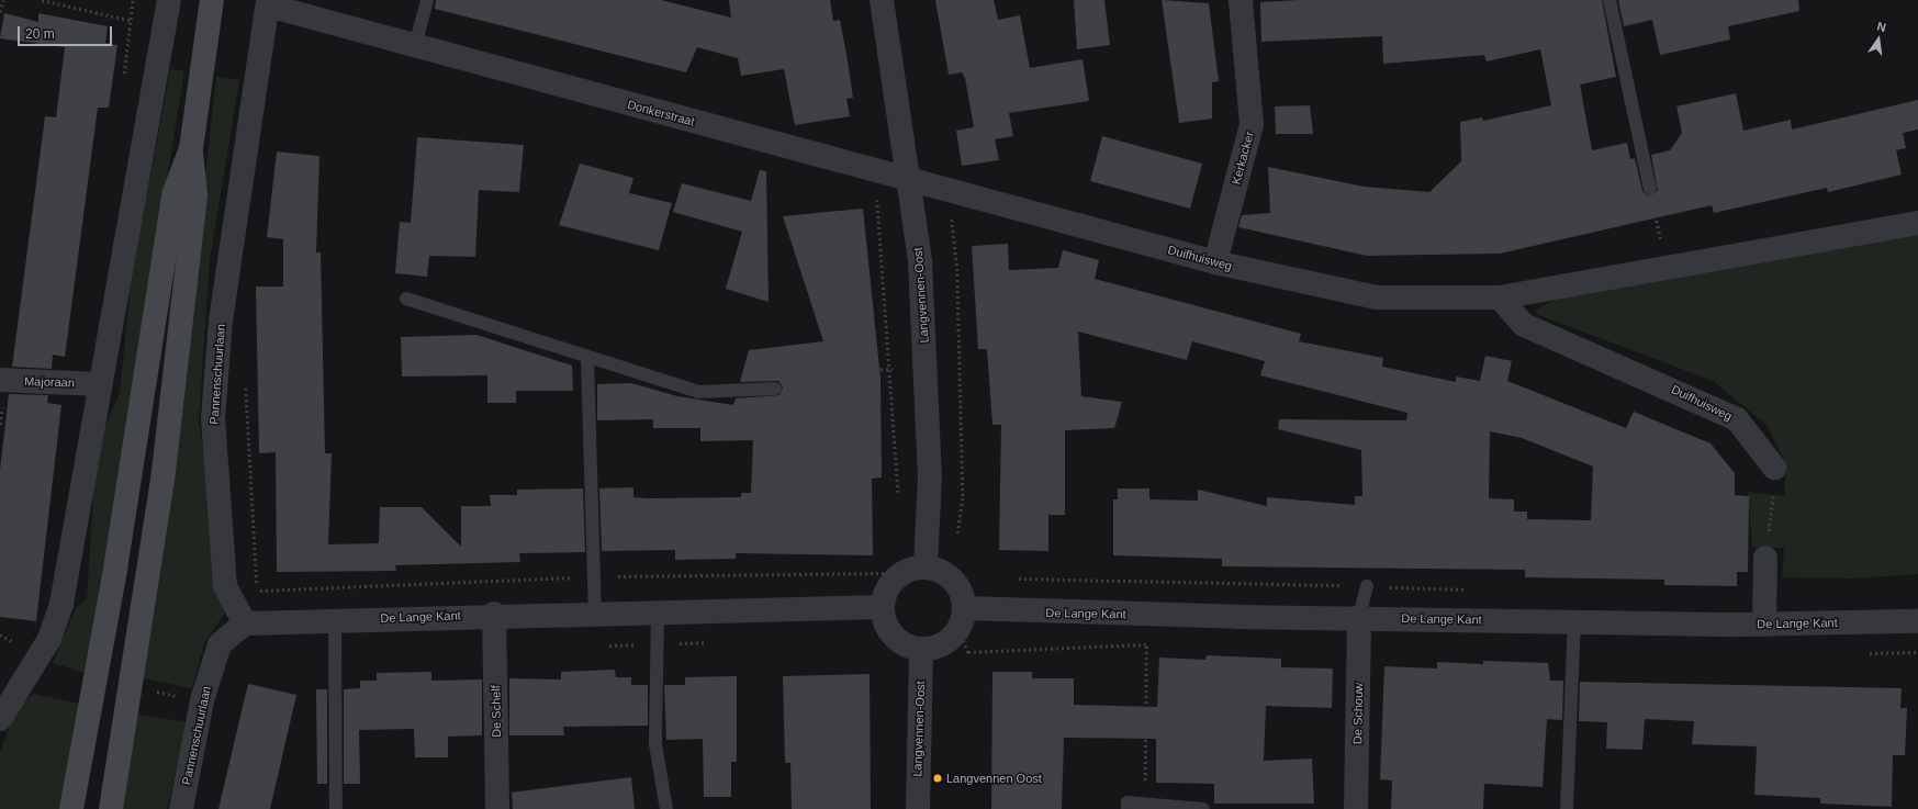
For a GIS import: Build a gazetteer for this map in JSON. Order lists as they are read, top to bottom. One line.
{"streets":{"street":["Donkerstraat","Kerkacker","Duifhuisweg","Langvennen-Oost","Pannenschuurlaan","Majoraan","De Lange Kant","De Schelf","De Schouw"]},"crossings":[["Donkerstraat","Duifhuisweg"],["Donkerstraat","Langvennen-Oost"],["Donkerstraat","Pannenschuurlaan"],["Kerkacker","Duifhuisweg"],["Duifhuisweg","Langvennen-Oost"],["Langvennen-Oost","De Lange Kant"],["Pannenschuurlaan","De Lange Kant"],["De Lange Kant","De Schelf"],["De Lange Kant","De Schouw"]],"places":["Langvennen Oost"],"scale_bar":"20 m","north":"top"}
